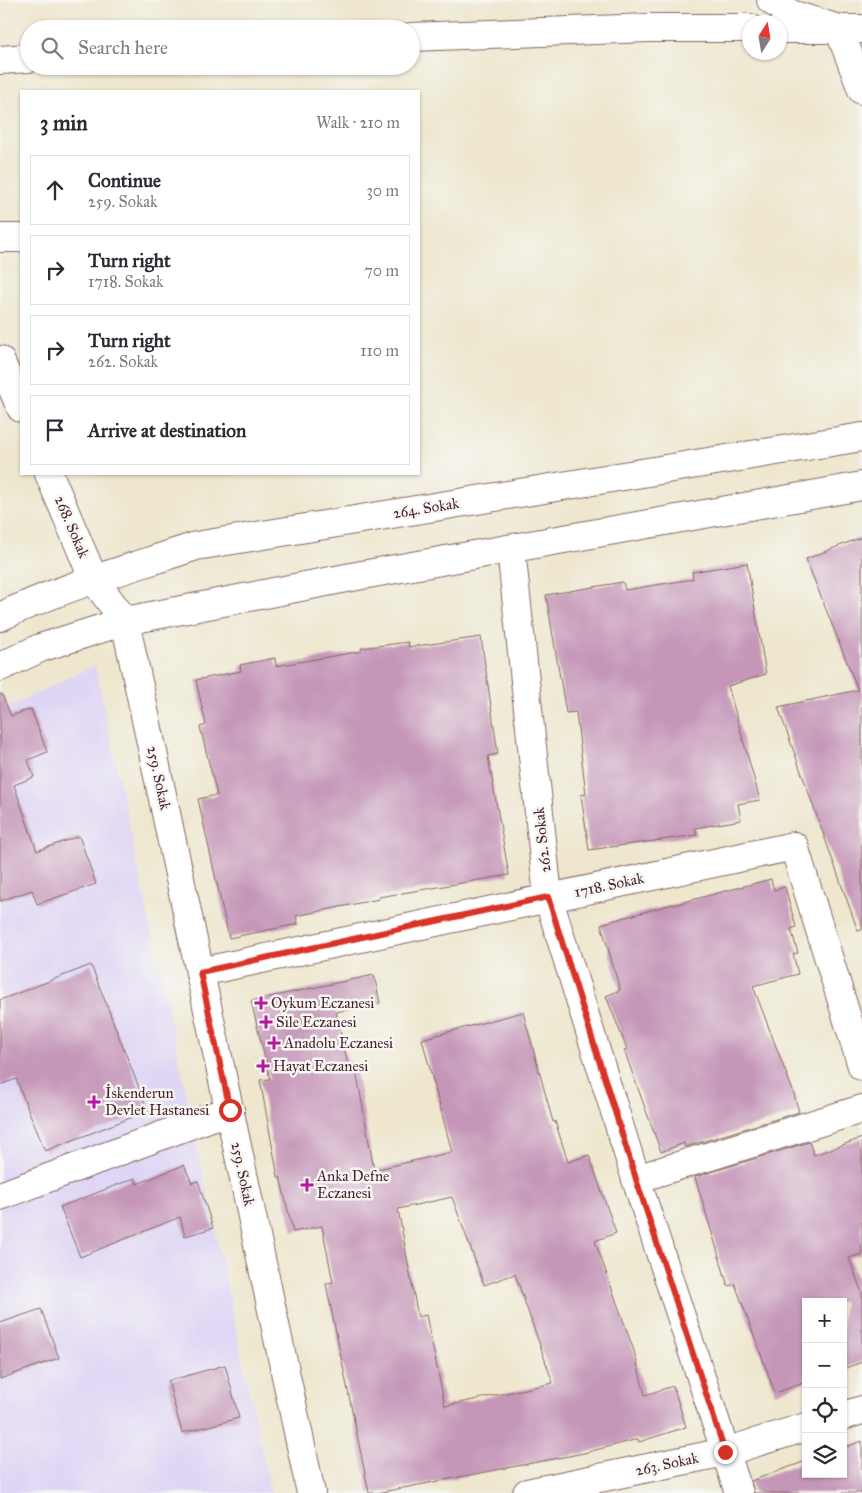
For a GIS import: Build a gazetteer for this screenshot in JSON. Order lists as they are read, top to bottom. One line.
{"streets":{"street":["264. Sokak","268. Sokak","259. Sokak","262. Sokak","1718. Sokak","263. Sokak"]},"crossings":[["264. Sokak","268. Sokak"],["268. Sokak","259. Sokak"],["259. Sokak","1718. Sokak"],["262. Sokak","1718. Sokak"],["262. Sokak","263. Sokak"]],"places":{"health":["Oykum Eczanesi","Sile Eczanesi","Anadolu Eczanesi","Hayat Eczanesi","İskenderun Devlet Hastanesi","Anka Defne Eczanesi"]},"north":"top","page":{"search":"Search here","heading":["3 min","Walk · 210 m"],"list":[["Continue","259. Sokak","30 m"],["Turn right","1718. Sokak","70 m"],["Turn right","262. Sokak","110 m"],"Arrive at destination"],"map_buttons":["+","−"]}}
